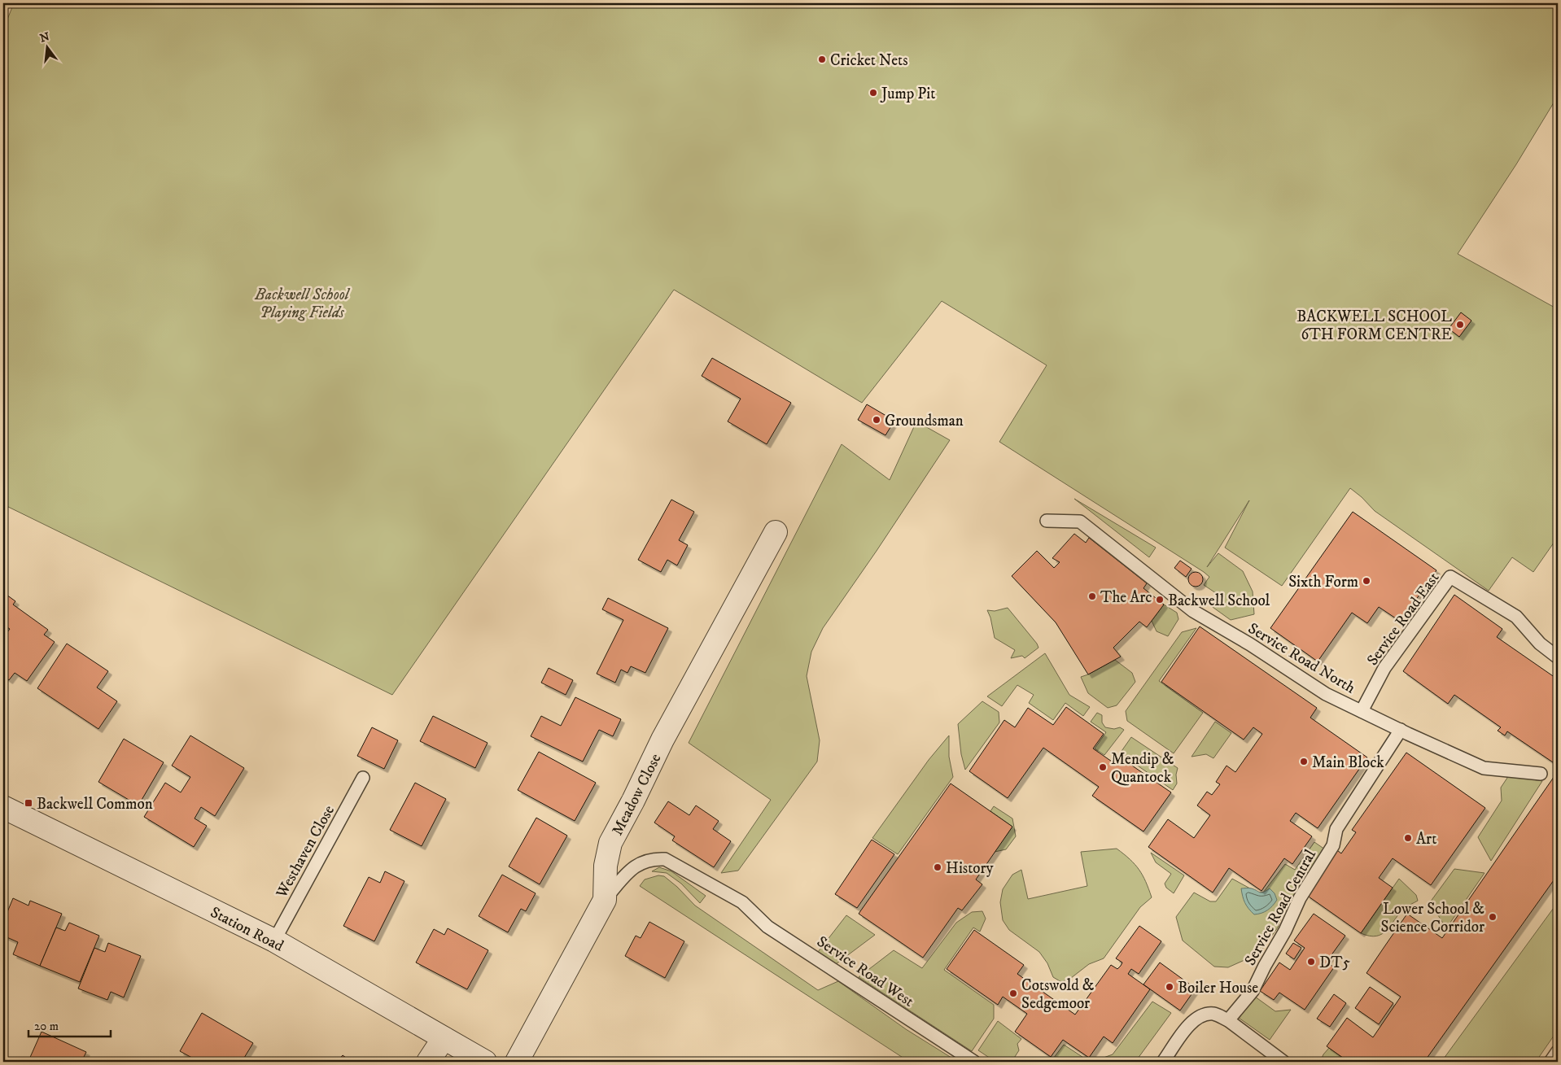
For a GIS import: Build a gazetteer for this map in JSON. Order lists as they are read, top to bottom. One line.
{"streets":{"street":["Meadow Close","Station Road"],"lane":["Service Road East","Service Road North","Westhaven Close","Service Road Central","Service Road West"]},"crossings":[["Service Road East","Service Road North"],["Service Road North","Service Road Central"],["Meadow Close","Service Road West"],["Westhaven Close","Station Road"]],"parks":["Backwell School Playing Fields"],"places":{"other":["Cricket Nets","Jump Pit","BACKWELL SCHOOL 6TH FORM CENTRE","Groundsman","Sixth Form","The Arc","Backwell School","Main Block","Mendip & Quantock","Art","History","Lower School & Science Corridor","DT5","Boiler House","Cotswold & Sedgemoor"],"transit":["Backwell Common"]},"scale_bar":"20 m","north":"top"}
